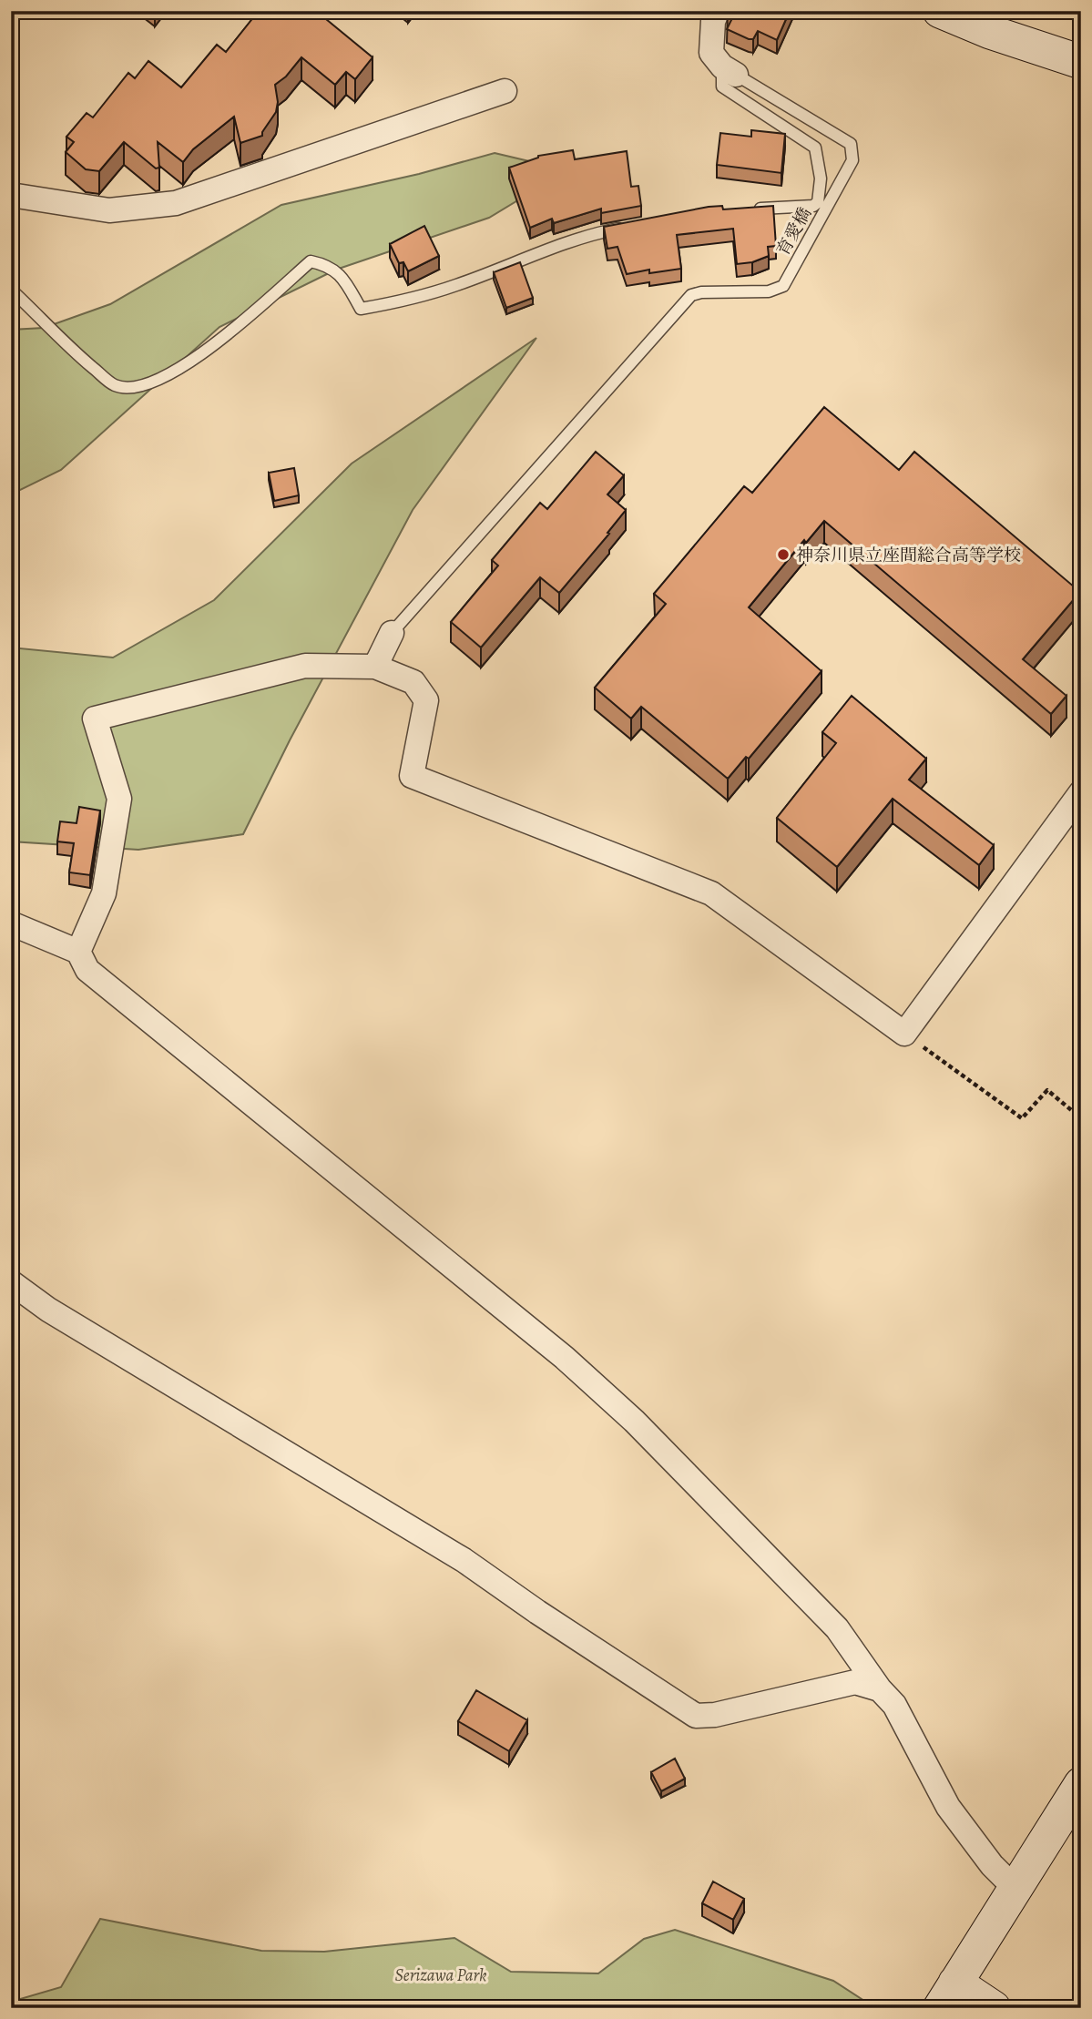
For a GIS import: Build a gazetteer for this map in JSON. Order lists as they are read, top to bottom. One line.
{"streets":{"lane":["育愛橋"]},"parks":["Serizawa Park"],"places":["神奈川県立座間総合高等学校"]}
